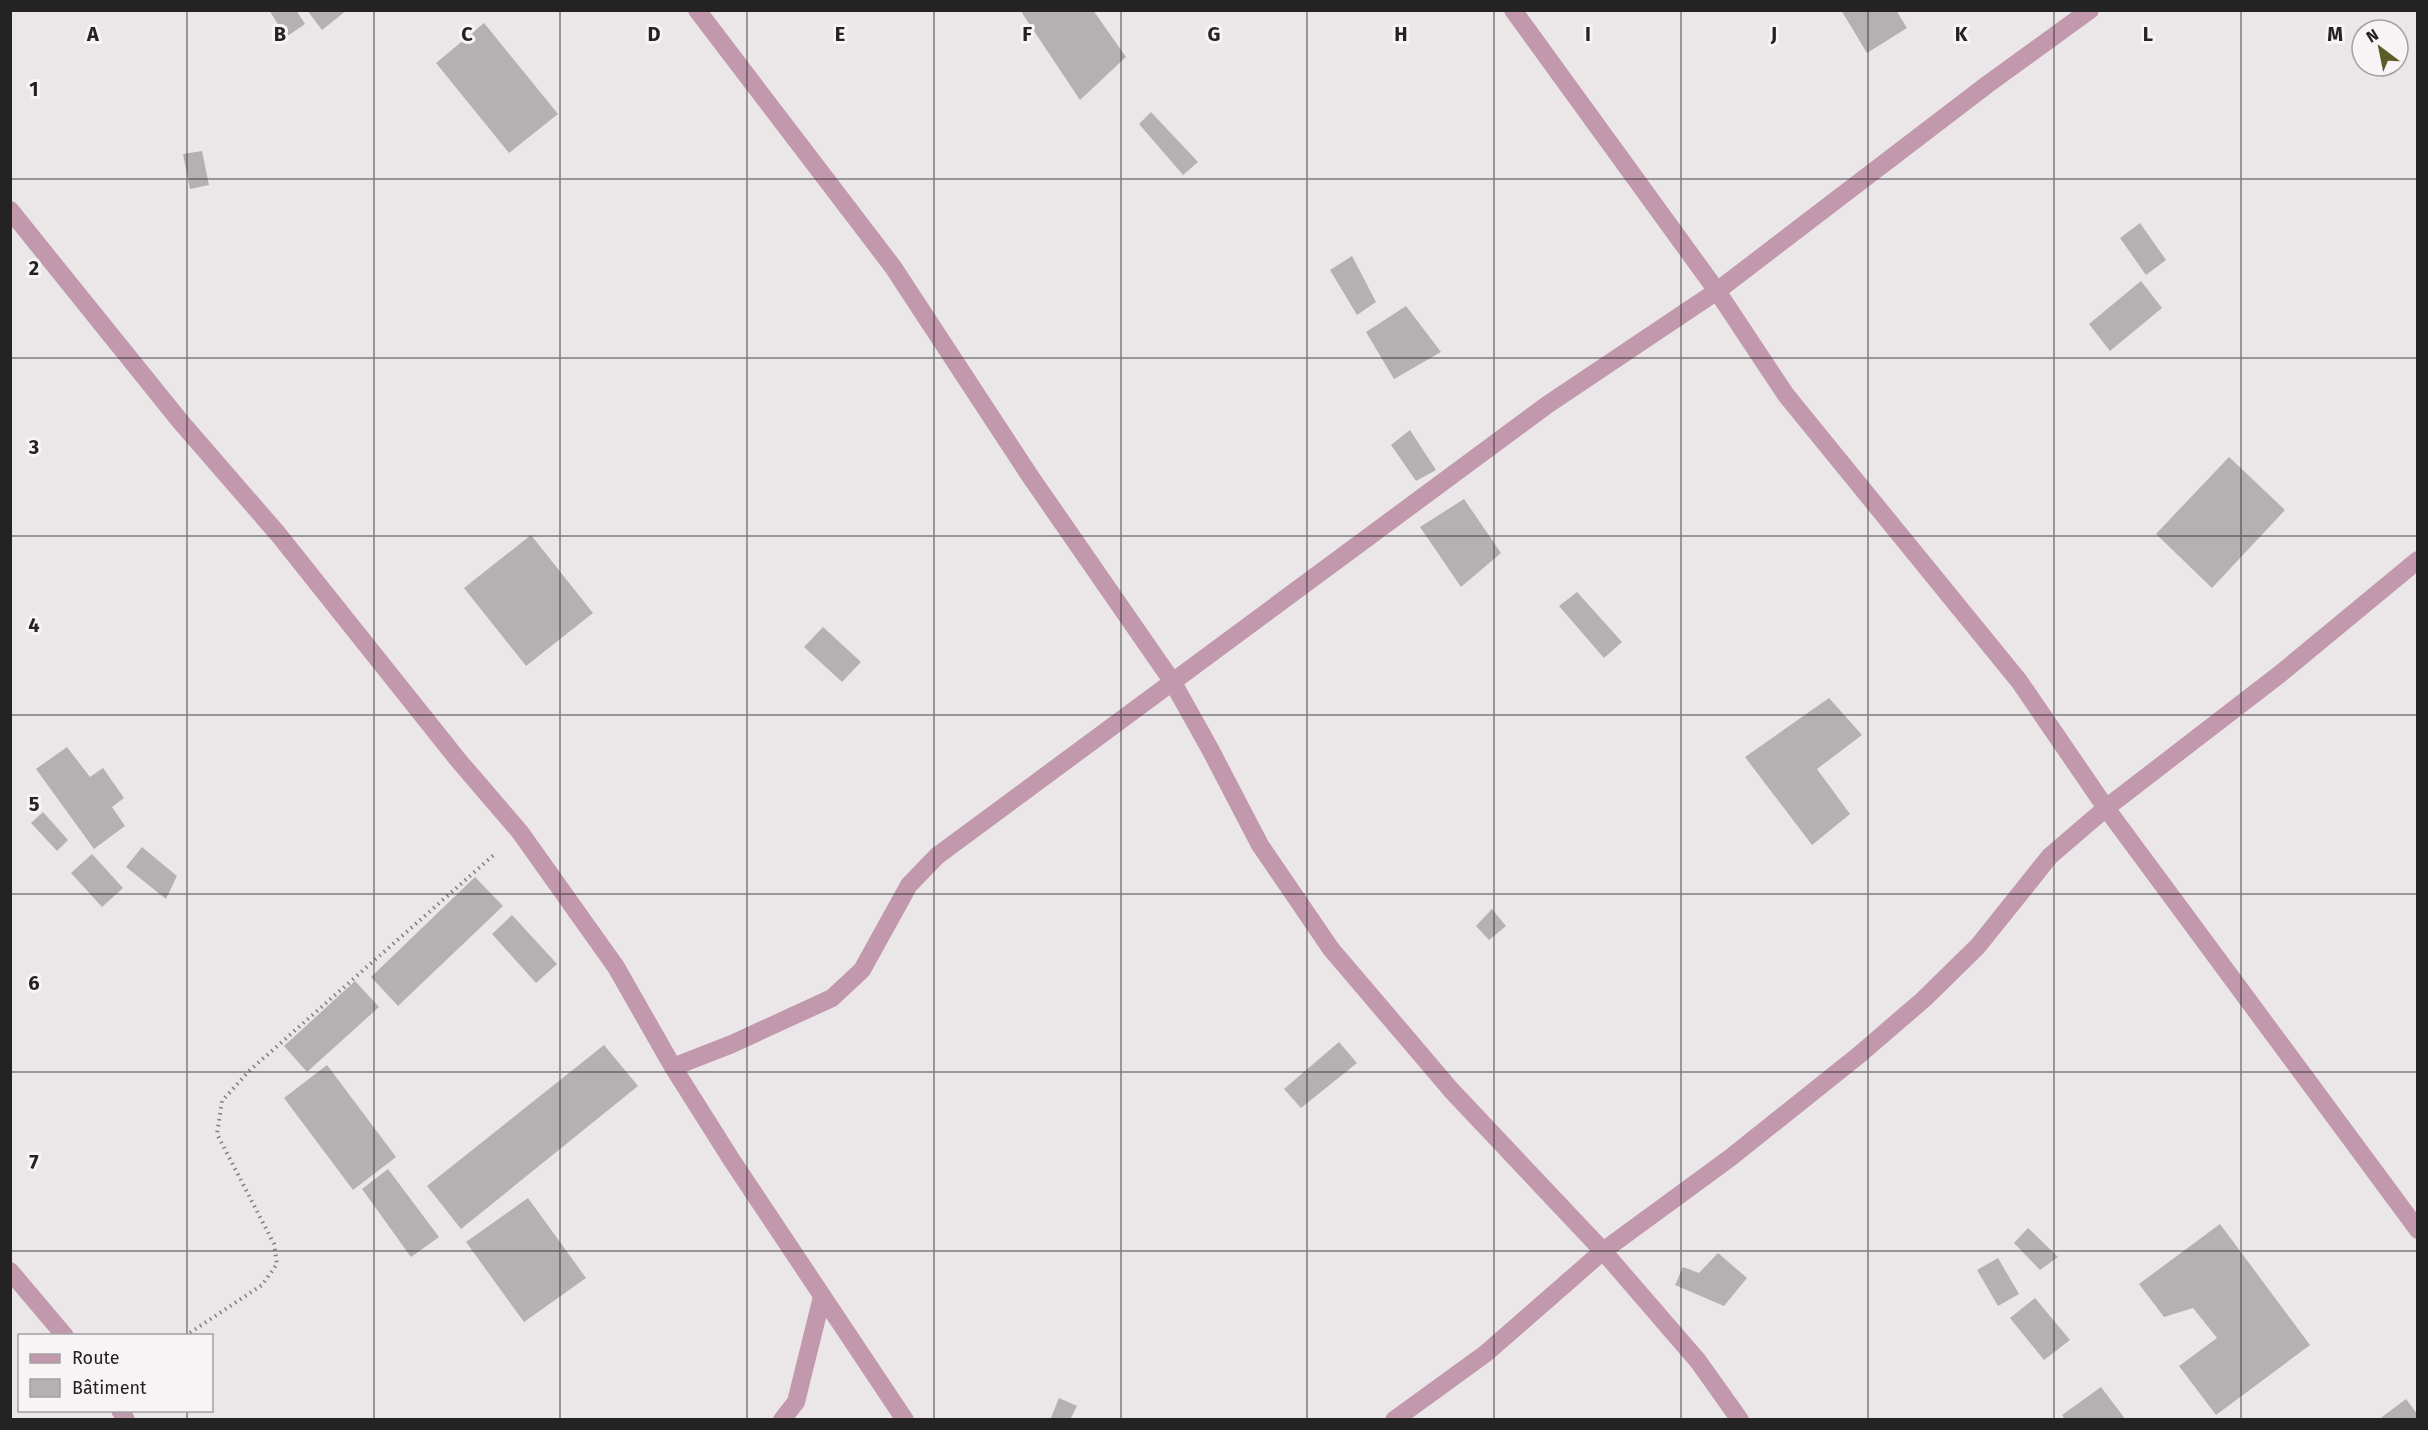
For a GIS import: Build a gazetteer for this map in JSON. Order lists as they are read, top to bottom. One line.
{"legend":["Route","Bâtiment"],"north":"top left","grid":{"columns":["A","B","C","D","E","F","G","H","I","J","K","L","M"],"rows":["1","2","3","4","5","6","7"]}}
